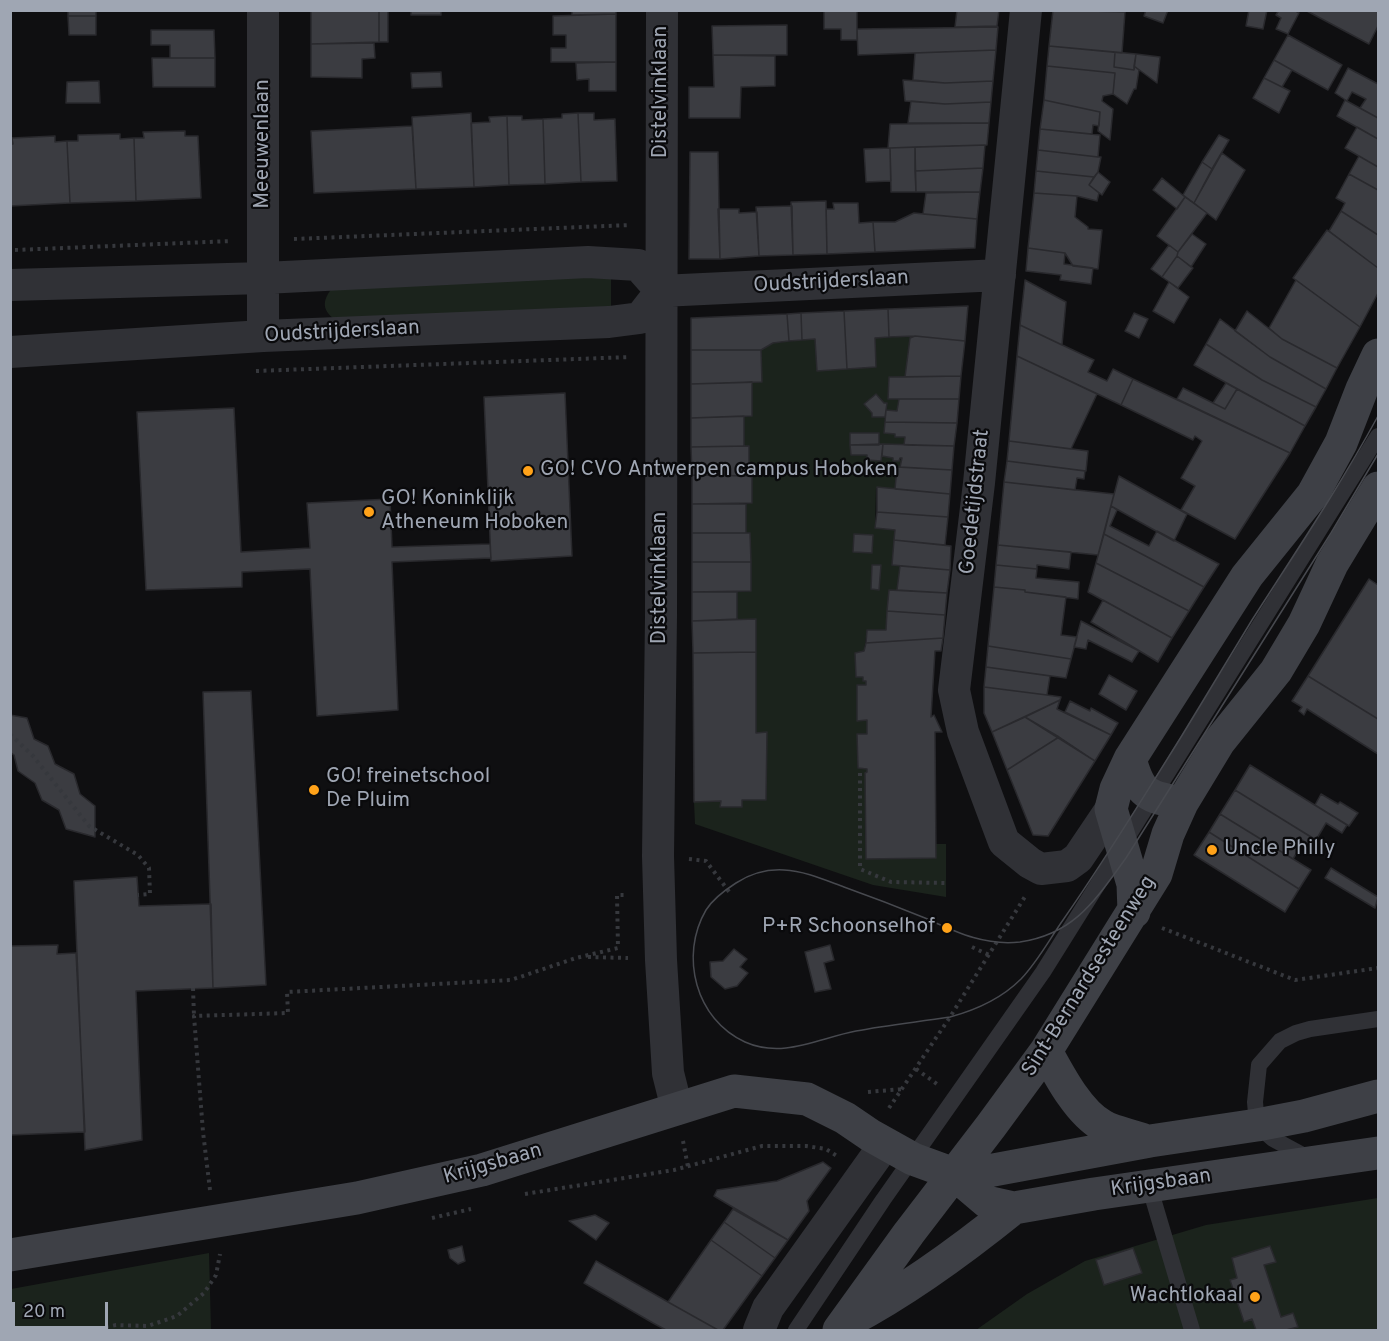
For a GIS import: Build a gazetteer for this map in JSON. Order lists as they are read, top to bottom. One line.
{"streets":{"main road":["Sint-Bernardsesteenweg","Krijgsbaan"],"street":["Distelvinklaan","Meeuwenlaan","Oudstrijderslaan","Goedetijdstraat"]},"crossings":[["Distelvinklaan","Oudstrijderslaan"],["Distelvinklaan","Krijgsbaan"],["Meeuwenlaan","Oudstrijderslaan"],["Oudstrijderslaan","Goedetijdstraat"],["Sint-Bernardsesteenweg","Krijgsbaan"]],"places":["GO! CVO Antwerpen campus Hoboken","GO! Koninklijk Atheneum Hoboken","GO! freinetschool De Pluim","Uncle Philly","P+R Schoonselhof","Wachtlokaal"],"scale_bar":"20 m"}
